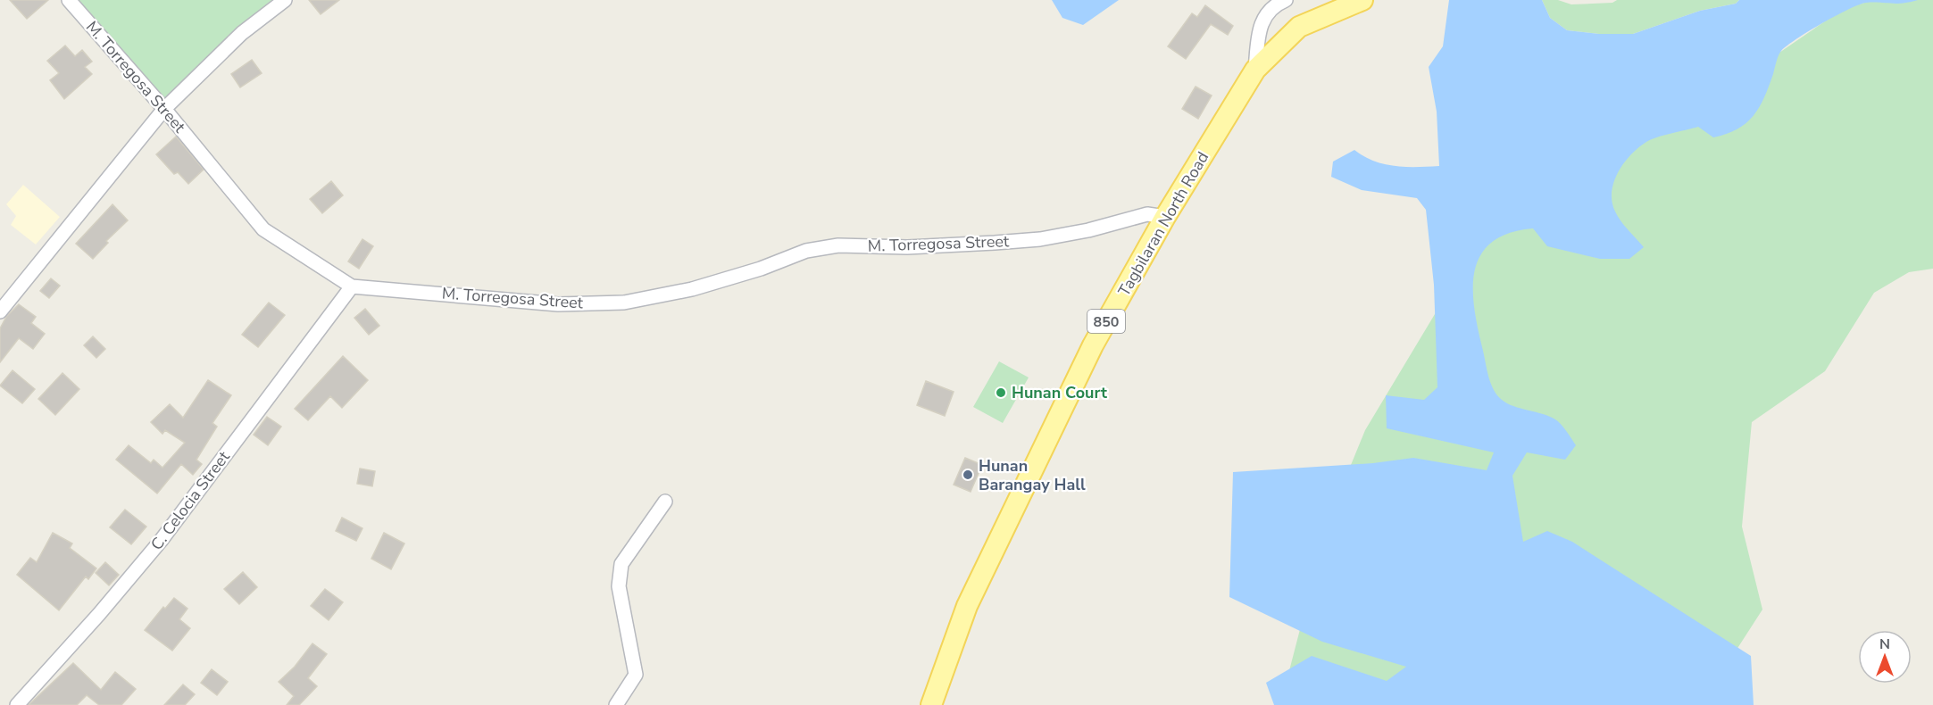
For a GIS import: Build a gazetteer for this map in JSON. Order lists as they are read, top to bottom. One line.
{"streets":{"main road":["Tagbilaran North Road","850"],"street":["M. Torregosa Street","C. Celocia Street"]},"crossings":[["M. Torregosa Street","Tagbilaran North Road"],["M. Torregosa Street","C. Celocia Street"]],"places":["Hunan Court","Hunan Barangay Hall"],"north":"top"}
